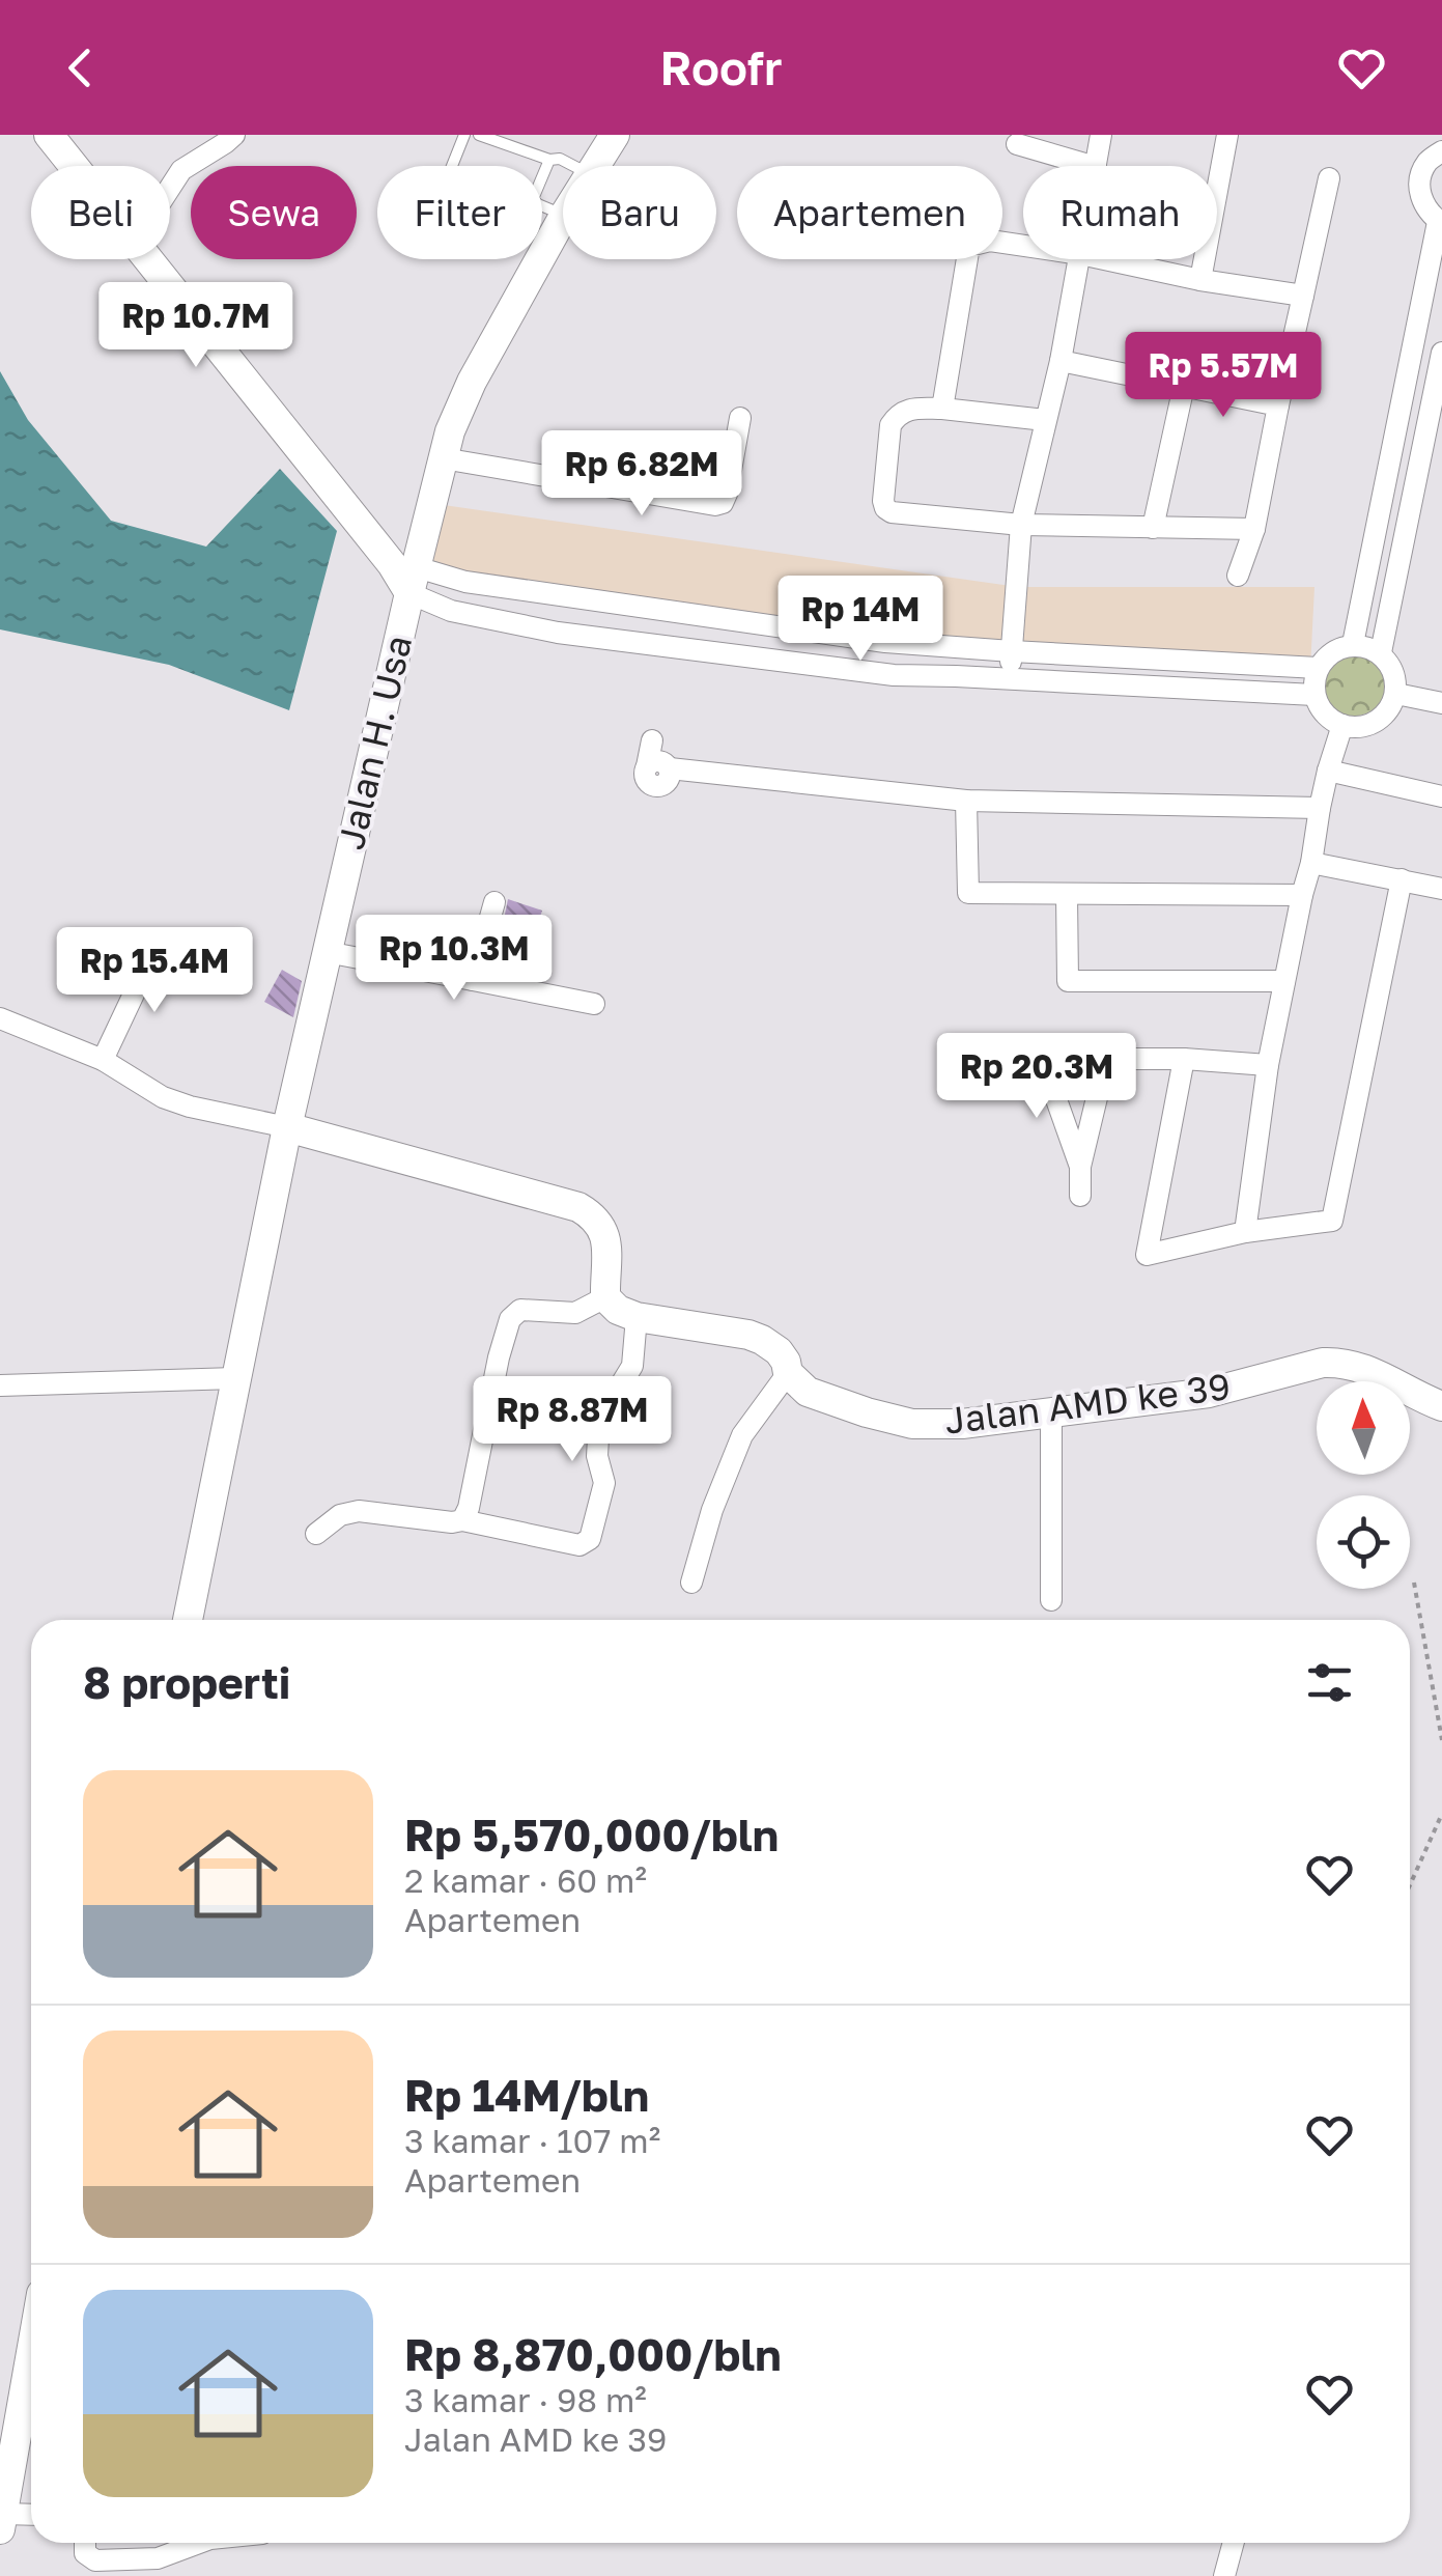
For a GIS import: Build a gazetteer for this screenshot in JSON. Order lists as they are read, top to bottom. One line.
{"streets":{"street":["Jalan H. Usa","Jalan AMD ke 39"]},"north":"top","page":{"header":"Roofr","chip":["Beli","Sewa","Filter","Baru","Apartemen","Rumah"],"price":["Rp 10.7M","Rp 5.57M","Rp 6.82M","Rp 14M","Rp 10.3M","Rp 15.4M","Rp 20.3M","Rp 8.87M"],"heading":"8 properti","list":[{"name":"Rp 5,570,000/bln","note":"2 kamar · 60 m² · Apartemen"},{"name":"Rp 14M/bln","note":"3 kamar · 107 m² · Apartemen"},{"name":"Rp 8,870,000/bln","note":"3 kamar · 98 m² · Jalan AMD ke 39"}]}}
